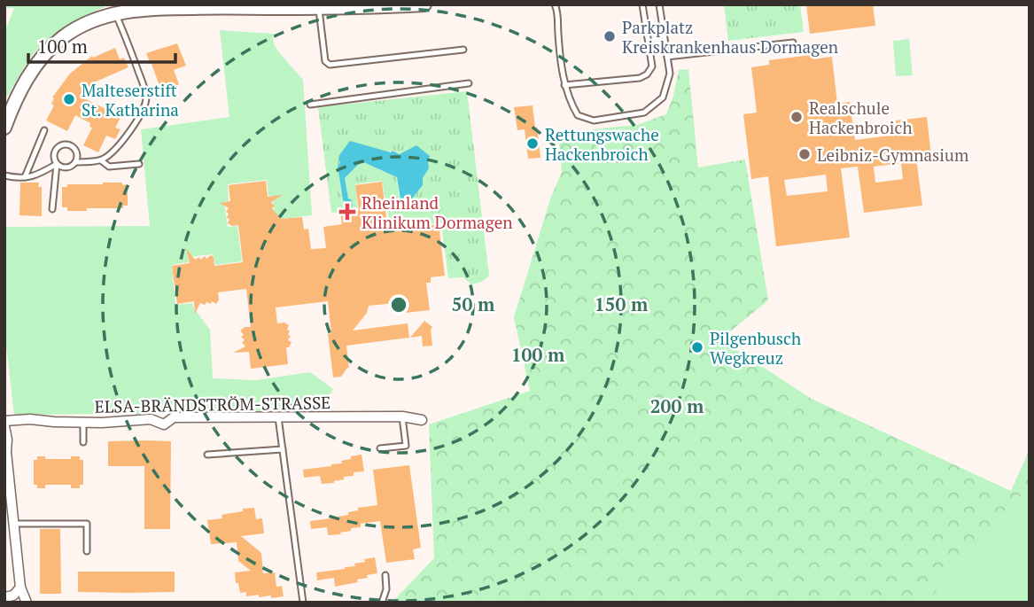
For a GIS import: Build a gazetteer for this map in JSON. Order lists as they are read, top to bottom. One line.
{"streets":{"street":["ELSA-BRÄNDSTRÖM-STRASSE"]},"places":{"other":["Parkplatz Kreiskrankenhaus Dormagen","Malteserstift St. Katharina","Realschule Hackenbroich","Rettungswache Hackenbroich","Leibniz-Gymnasium","Pilgenbusch Wegkreuz"],"health":["Rheinland Klinikum Dormagen"]},"scale_bar":"100 m","rings":["50 m","150 m","100 m","200 m"]}
